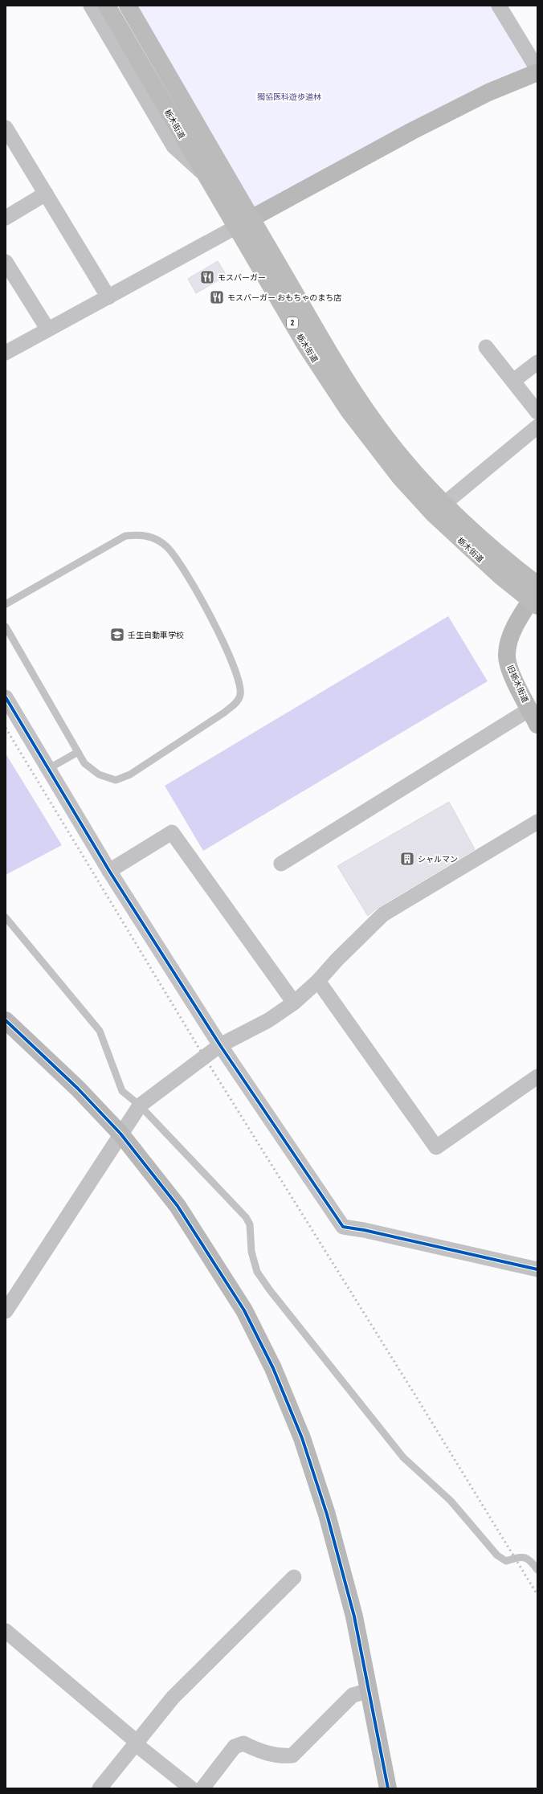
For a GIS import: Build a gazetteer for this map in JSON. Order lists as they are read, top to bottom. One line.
{"streets":{"main road":["栃木街道","2"],"street":["旧栃木街道"]},"crossings":[["栃木街道","旧栃木街道"]],"parks":["獨協医科遊歩道林"],"places":{"restaurant":["モスバーガー","モスバーガー おもちゃのまち店"],"school or university":["壬生自動車学校"],"building":["シャルマン"]}}
